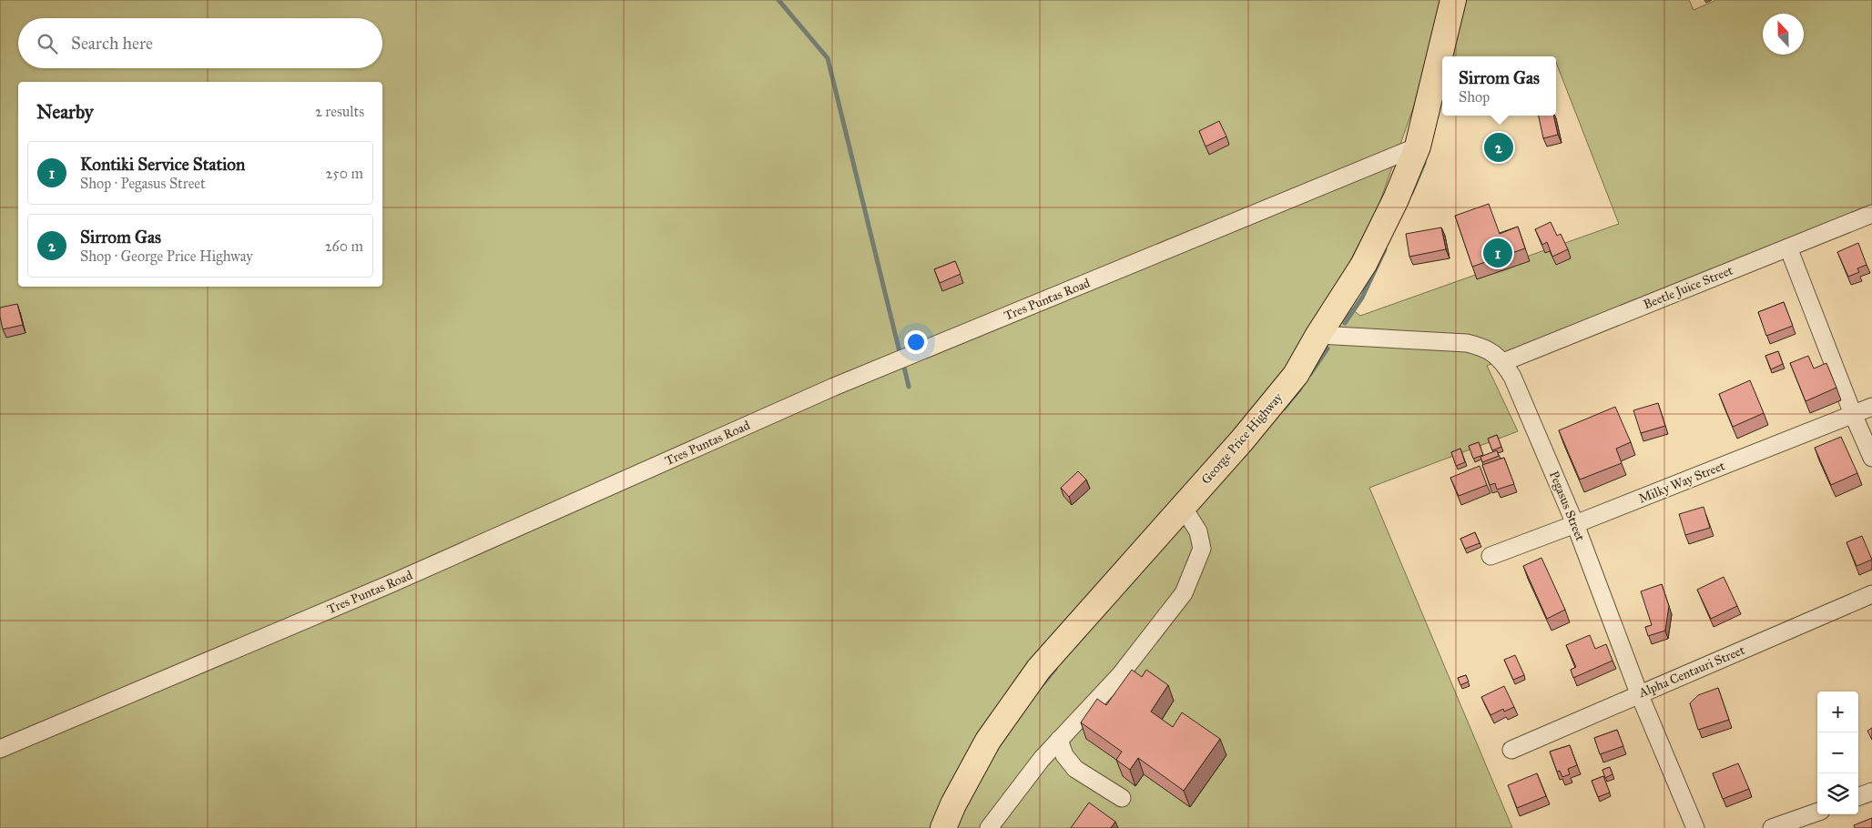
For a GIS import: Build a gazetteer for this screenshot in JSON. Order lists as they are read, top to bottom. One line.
{"streets":{"highway":["George Price Highway"],"street":["Beetle Juice Street","Tres Puntas Road","Milky Way Street","Pegasus Street","Alpha Centauri Street"]},"crossings":[["Beetle Juice Street","Pegasus Street"],["Tres Puntas Road","George Price Highway"],["George Price Highway","Pegasus Street"],["Milky Way Street","Pegasus Street"],["Pegasus Street","Alpha Centauri Street"]],"north":"top","page":{"search":"Search here","popup":["Sirrom Gas","Shop"],"heading":["Nearby","2 results"],"pins":["2","1"],"list":[{"mark":"1","name":"Kontiki Service Station","note":"Shop · Pegasus Street","value":"250 m"},{"mark":"2","name":"Sirrom Gas","note":"Shop · George Price Highway","value":"260 m"}],"map_buttons":["+","−"]}}
